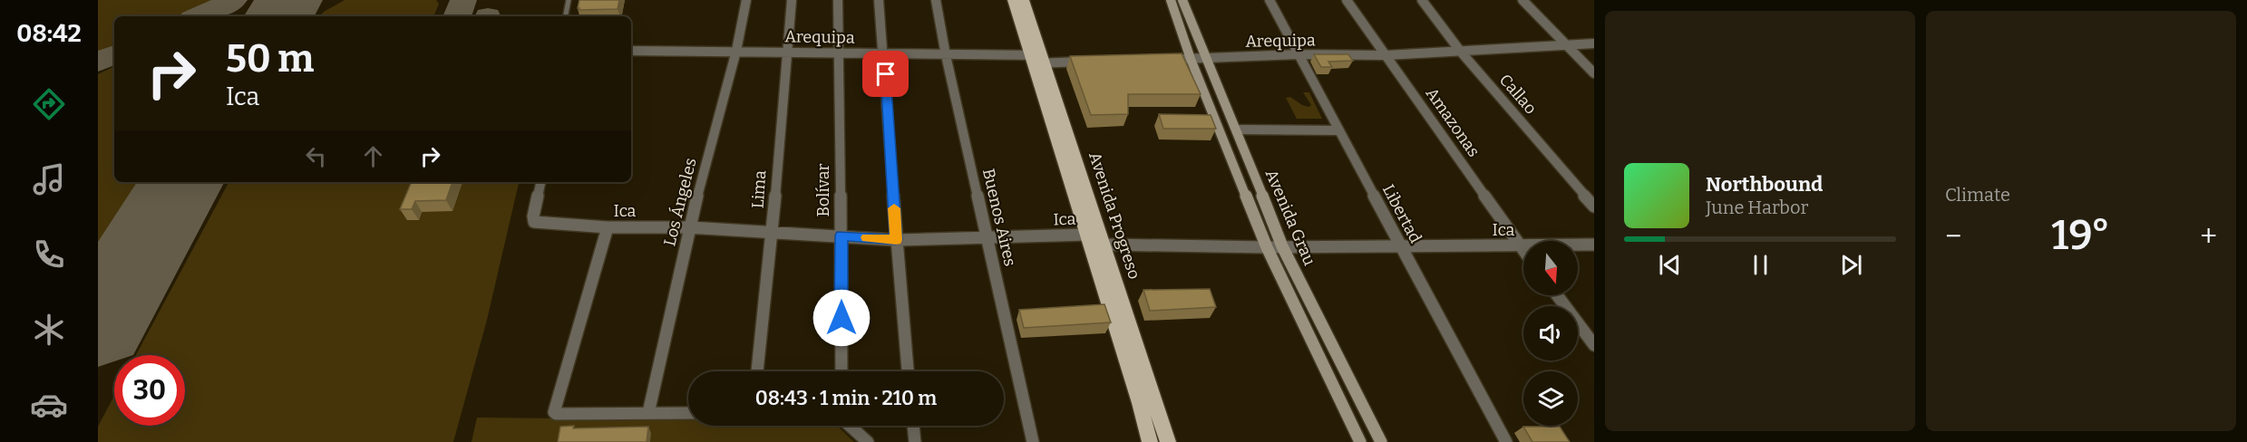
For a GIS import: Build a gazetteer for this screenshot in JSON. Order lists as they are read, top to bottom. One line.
{"streets":{"main road":["Avenida Progreso"],"street":["Arequipa","Callao","Amazonas","Lima","Bolívar","Los Ángeles","Ica","Libertad","Buenos Aires","Avenida Grau"]},"crossings":[["Arequipa","Callao"],["Arequipa","Amazonas"],["Arequipa","Lima"],["Arequipa","Bolívar"],["Arequipa","Los Ángeles"],["Arequipa","Libertad"],["Arequipa","Avenida Progreso"],["Arequipa","Buenos Aires"],["Arequipa","Avenida Grau"],["Amazonas","Ica"],["Lima","Ica"],["Bolívar","Ica"],["Los Ángeles","Ica"],["Ica","Libertad"],["Ica","Avenida Progreso"],["Ica","Buenos Aires"],["Ica","Avenida Grau"]],"north":"bottom","page":{"tabs":"08:42","tile":"Climate","turn":["50 m","Ica"],"song":["Northbound","June Harbor"],"heat":["−","19°","+"],"limit":"30","trip":"08:43 · 1 min · 210 m"}}
